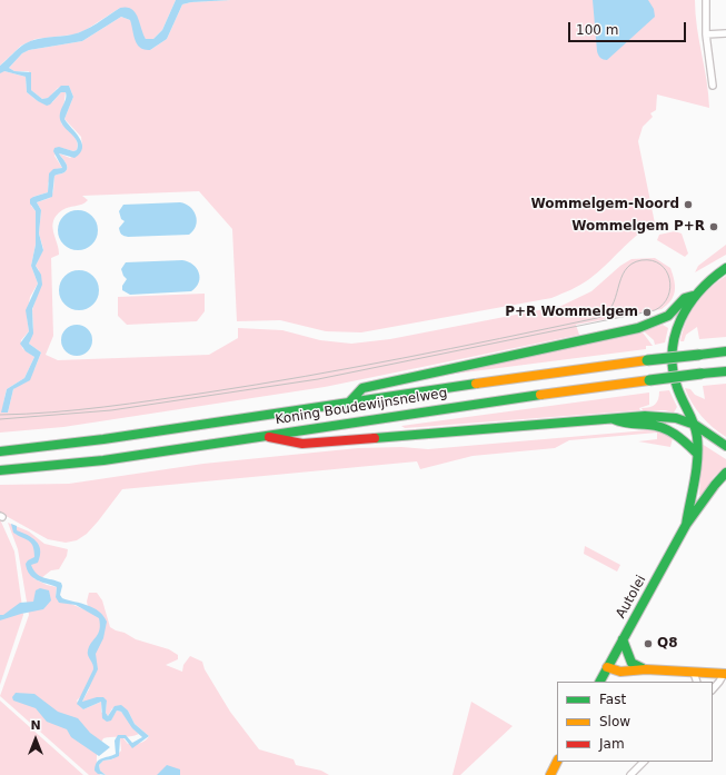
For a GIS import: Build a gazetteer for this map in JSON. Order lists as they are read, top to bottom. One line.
{"streets":{"main road":["Koning Boudewijnsnelweg","Autolei"]},"places":["Wommelgem-Noord","Wommelgem P+R","P+R Wommelgem","Q8"],"legend":["Fast","Slow","Jam"],"scale_bar":"100 m","north":"top"}
